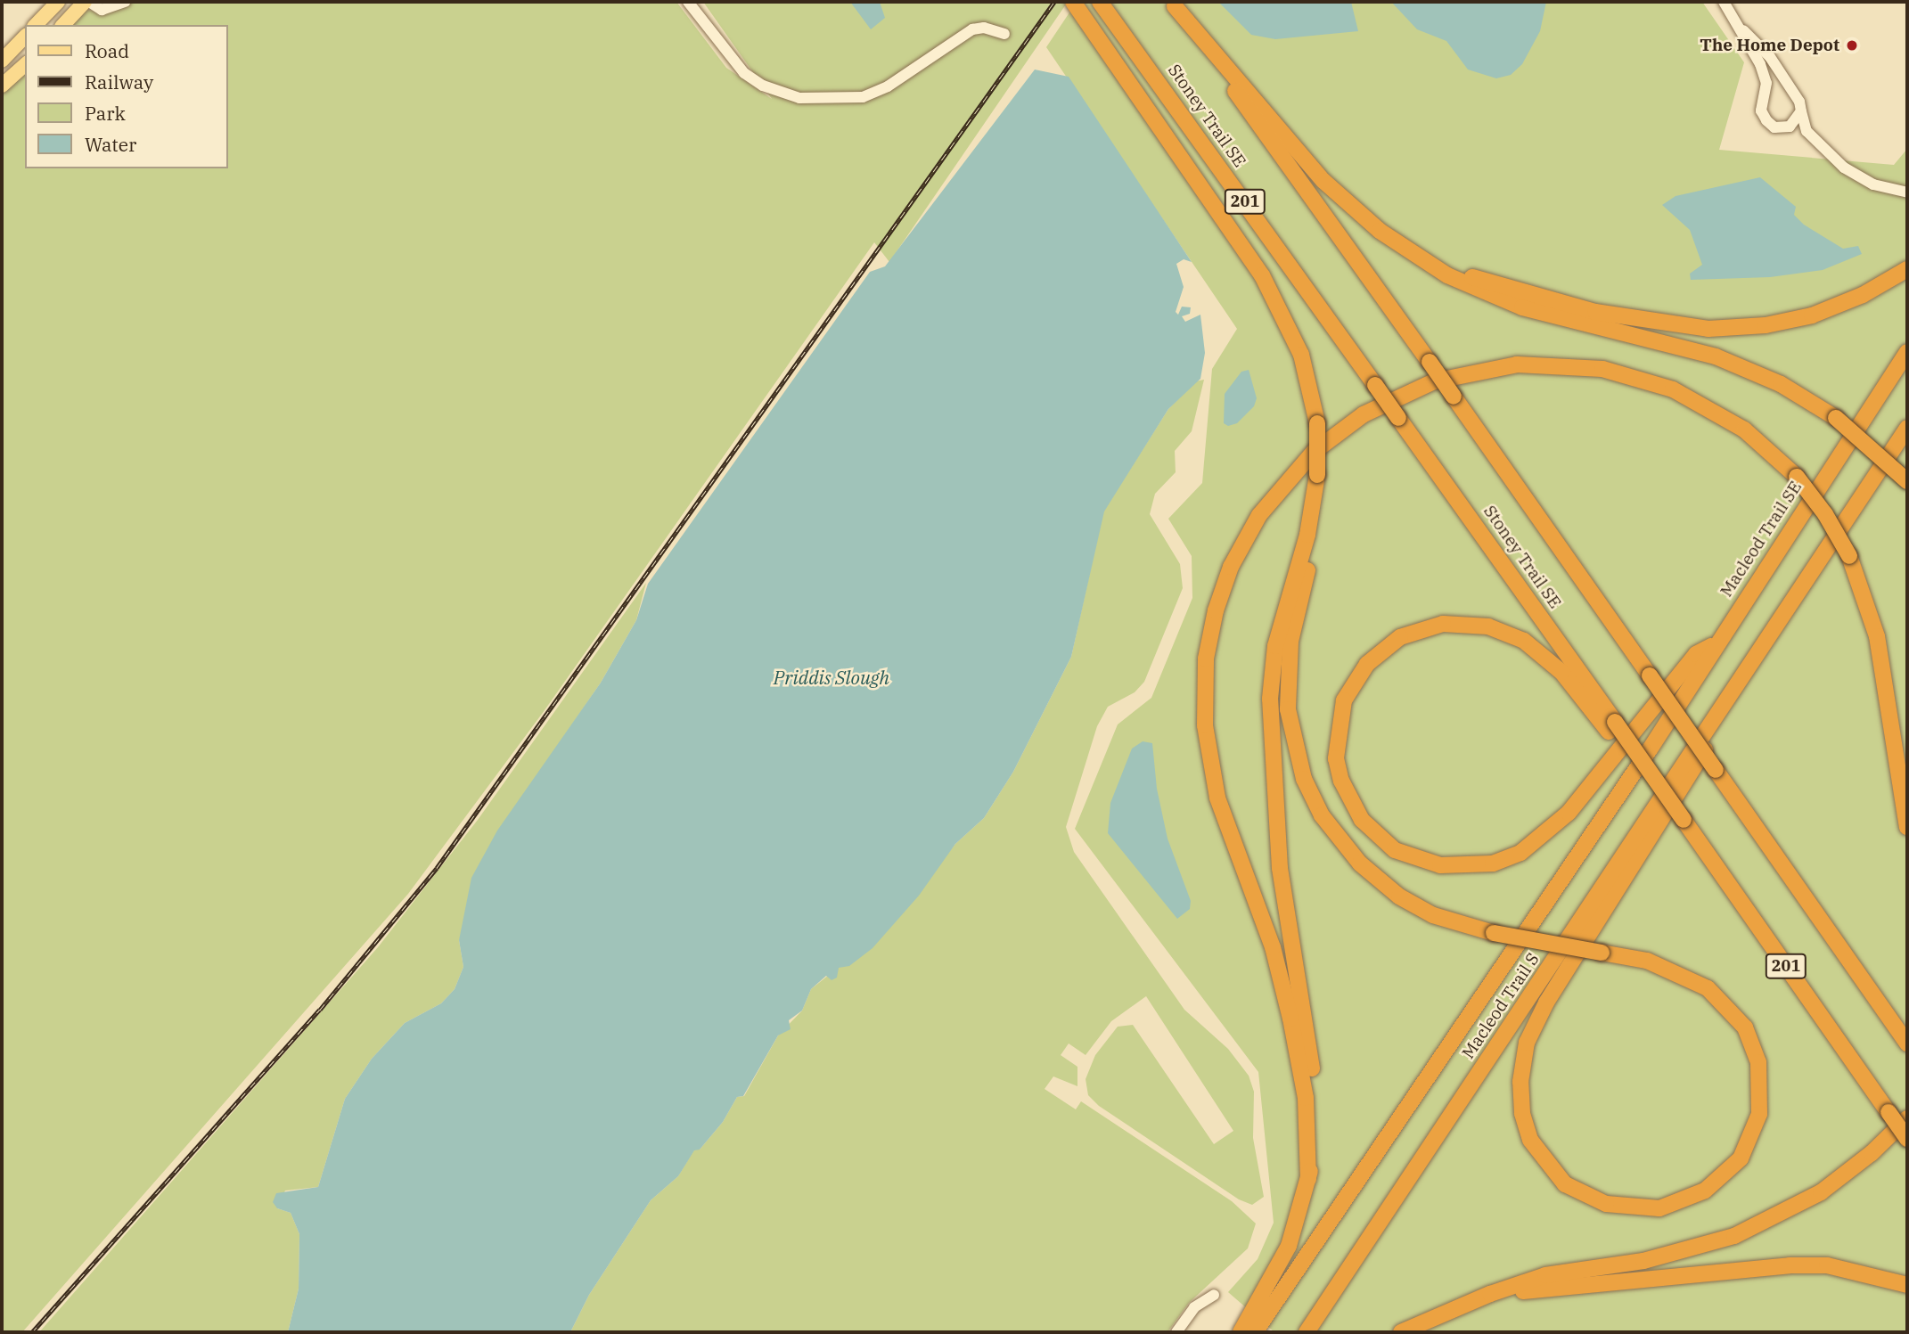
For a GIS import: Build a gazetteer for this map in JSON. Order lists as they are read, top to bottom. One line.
{"streets":{"highway":["Stoney Trail SE","201","Macleod Trail SE","Macleod Trail S"]},"crossings":[["Macleod Trail SE","Macleod Trail S"]],"water":["Priddis Slough"],"places":["The Home Depot"],"legend":["Road","Railway","Park","Water"]}
